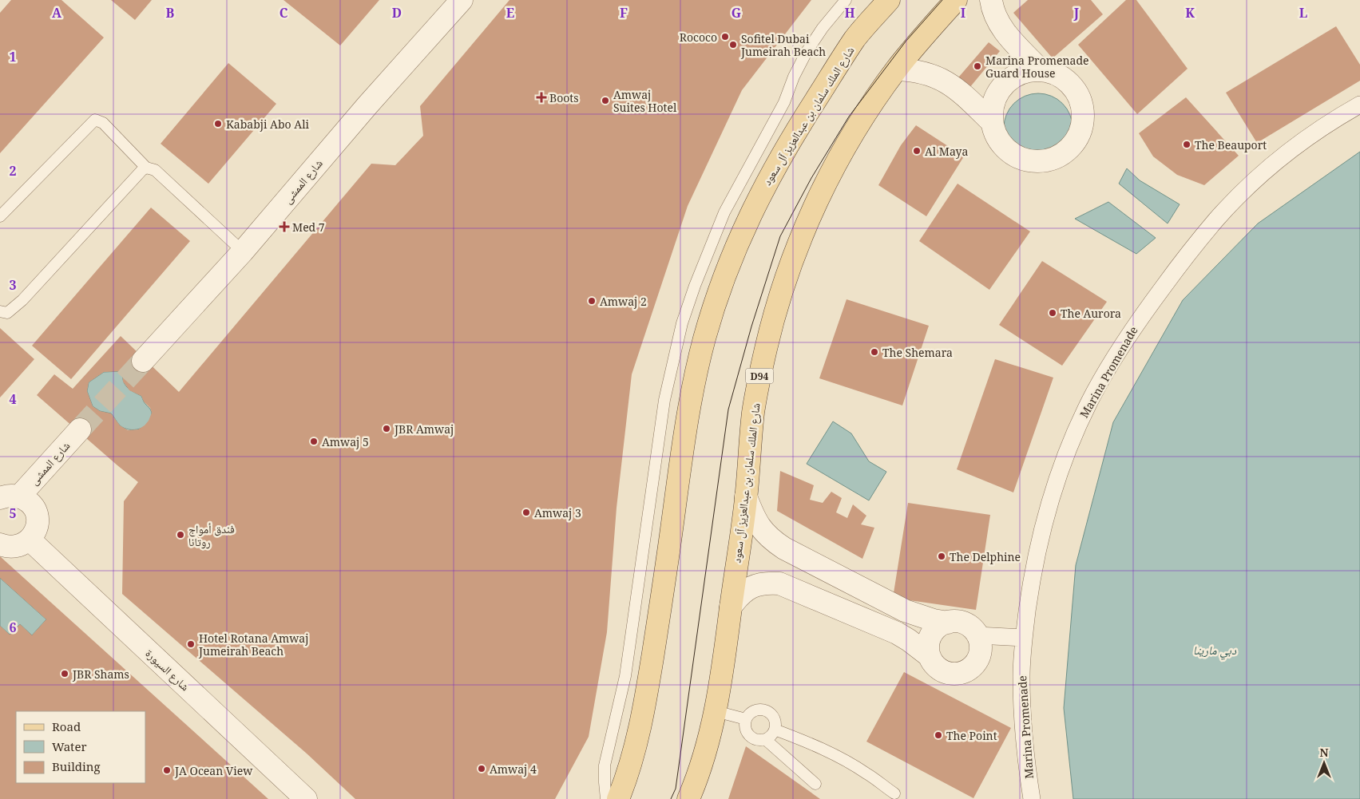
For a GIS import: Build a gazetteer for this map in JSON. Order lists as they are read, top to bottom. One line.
{"streets":{"main road":["شارع الملك سلمان بن عبدالعزيز آل سعود","D94"],"street":["شارع الممشى","Marina Promenade","شارع السيورة"]},"water":["دبي مارينا"],"places":{"other":["Rococo","Sofitel Dubai Jumeirah Beach","Marina Promenade Guard House","Amwaj Suites Hotel","Kababji Abo Ali","The Beauport","Al Maya","Amwaj 2","The Aurora","The Shemara","JBR Amwaj","Amwaj 5","Amwaj 3","فندق أمواج روتانا","The Delphine","Hotel Rotana Amwaj Jumeirah Beach","JBR Shams","The Point","Amwaj 4","JA Ocean View"],"health":["Boots","Med 7"]},"legend":["Road","Water","Building"],"north":"top","grid":{"columns":["A","B","C","D","E","F","G","H","I","J","K","L"],"rows":["1","2","3","4","5","6"]}}
